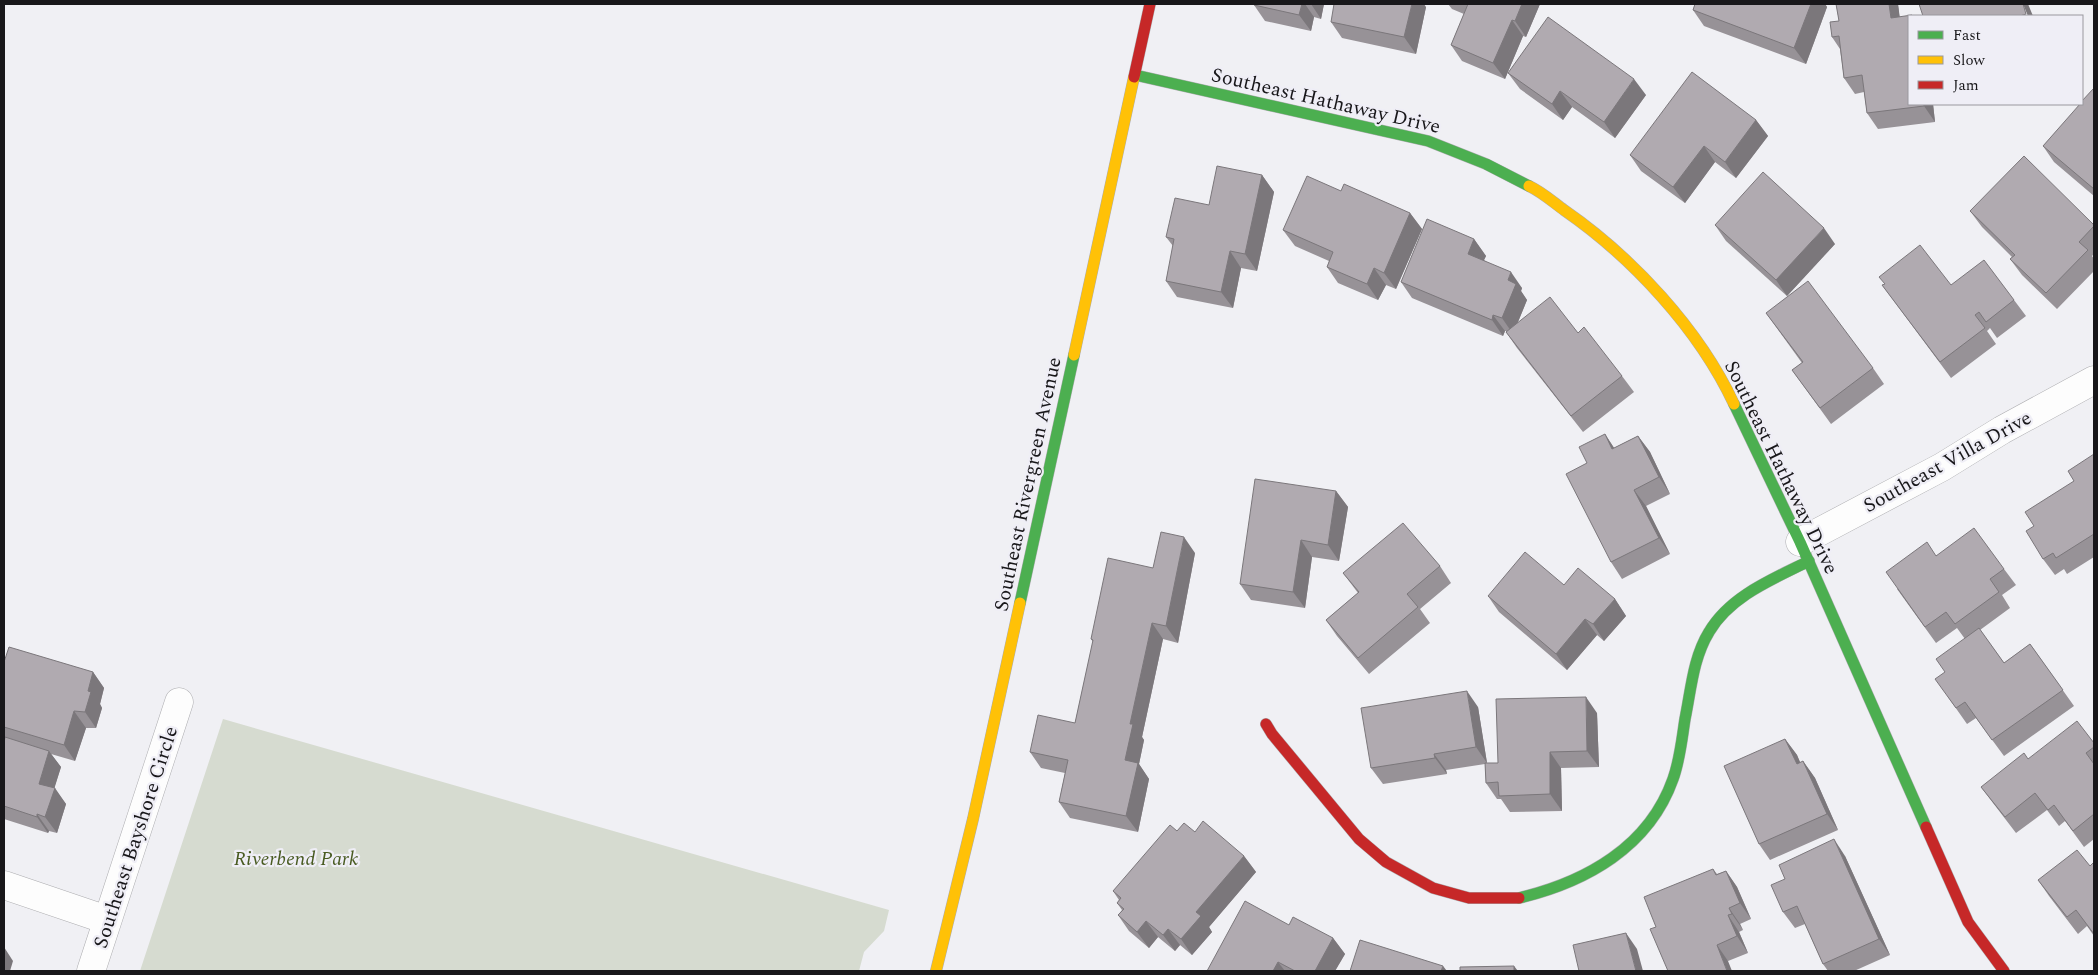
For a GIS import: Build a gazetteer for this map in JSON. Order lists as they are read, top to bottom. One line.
{"streets":{"street":["Southeast Hathaway Drive","Southeast Villa Drive","Southeast Rivergreen Avenue","Southeast Bayshore Circle"]},"crossings":[["Southeast Hathaway Drive","Southeast Villa Drive"],["Southeast Hathaway Drive","Southeast Rivergreen Avenue"]],"parks":["Riverbend Park"],"legend":["Fast","Slow","Jam"]}
